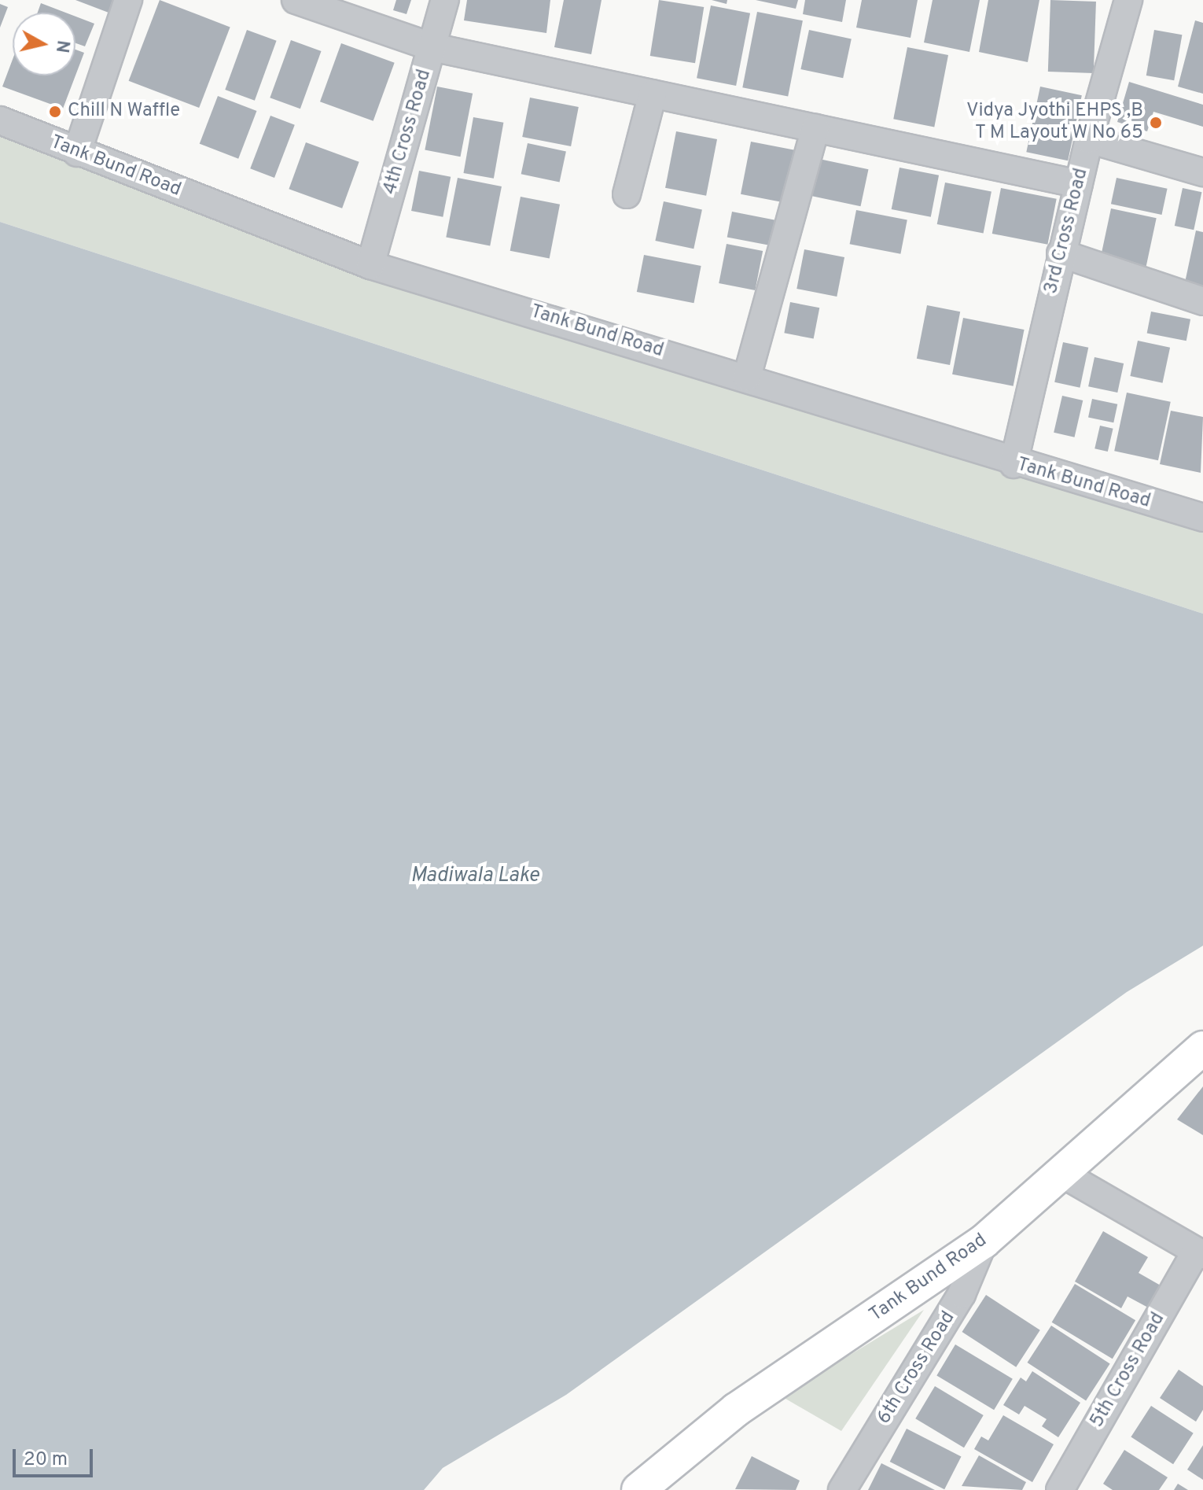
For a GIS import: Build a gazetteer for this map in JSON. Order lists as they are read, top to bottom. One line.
{"streets":{"main road":["Tank Bund Road"],"street":["4th Cross Road","3rd Cross Road","6th Cross Road","5th Cross Road"]},"crossings":[["4th Cross Road","Tank Bund Road"],["Tank Bund Road","3rd Cross Road"],["Tank Bund Road","6th Cross Road"]],"water":["Madiwala Lake"],"places":["Chill N Waffle","Vidya Jyothi EHPS ,B T M Layout W No 65"],"scale_bar":"20 m","north":"right"}
